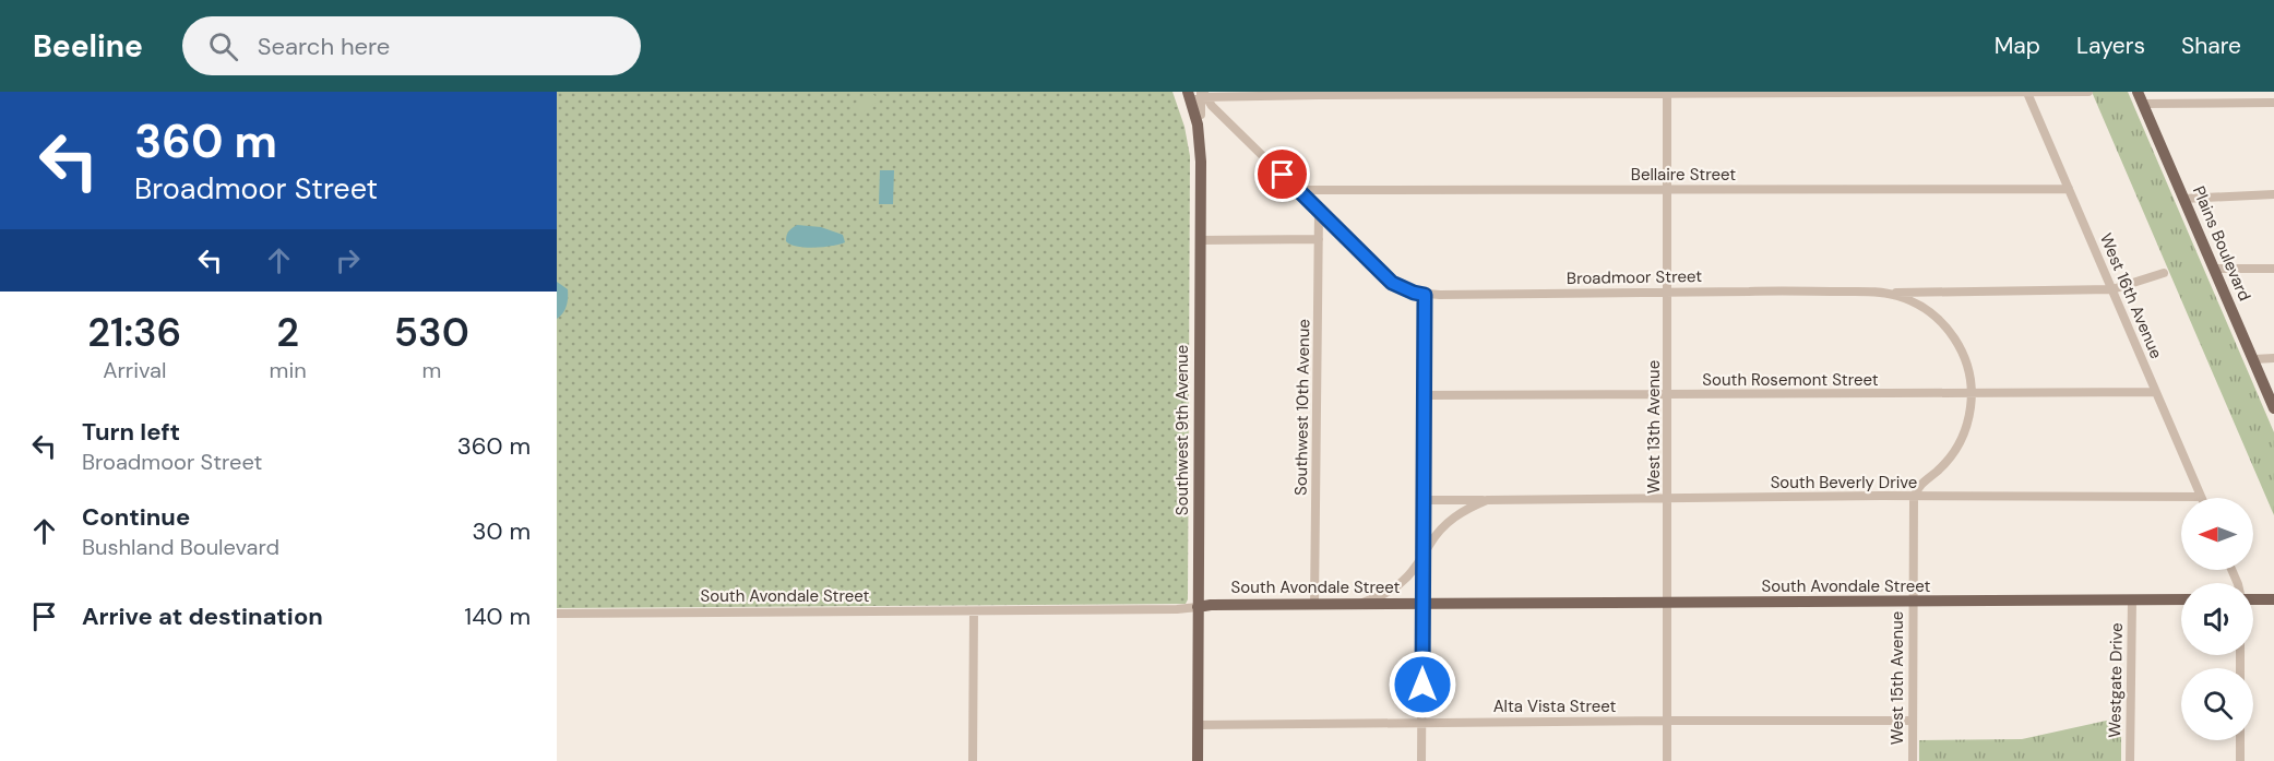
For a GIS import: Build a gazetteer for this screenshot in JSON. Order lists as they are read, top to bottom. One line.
{"streets":{"main road":["Plains Boulevard","Southwest 9th Avenue","South Avondale Street"],"street":["Bellaire Street","Broadmoor Street","West 16th Avenue","South Rosemont Street","Southwest 10th Avenue","West 13th Avenue","South Beverly Drive","West 15th Avenue","Westgate Drive","Alta Vista Street"]},"crossings":[["Bellaire Street","West 16th Avenue"],["Bellaire Street","West 13th Avenue"],["Broadmoor Street","West 16th Avenue"],["Broadmoor Street","South Rosemont Street"],["Broadmoor Street","Southwest 10th Avenue"],["Broadmoor Street","West 13th Avenue"],["West 16th Avenue","South Rosemont Street"],["West 16th Avenue","South Beverly Drive"],["South Rosemont Street","West 13th Avenue"],["Southwest 10th Avenue","South Avondale Street"],["West 13th Avenue","South Beverly Drive"],["West 13th Avenue","South Avondale Street"],["West 13th Avenue","Alta Vista Street"],["Southwest 9th Avenue","South Avondale Street"],["Southwest 9th Avenue","Alta Vista Street"],["South Beverly Drive","South Avondale Street"],["South Beverly Drive","West 15th Avenue"],["South Avondale Street","West 15th Avenue"],["South Avondale Street","Westgate Drive"],["West 15th Avenue","Alta Vista Street"]],"north":"left","page":{"header":"Beeline","search":"Search here","nav":["Map","Layers","Share"],"turn":["360 m","Broadmoor Street"],"eta":["21:36","Arrival","2","min","530","m"],"list":[{"name":"Turn left","note":"Broadmoor Street","value":"360 m"},{"name":"Continue","note":"Bushland Boulevard","value":"30 m"},{"name":"Arrive at destination","value":"140 m"}]}}
